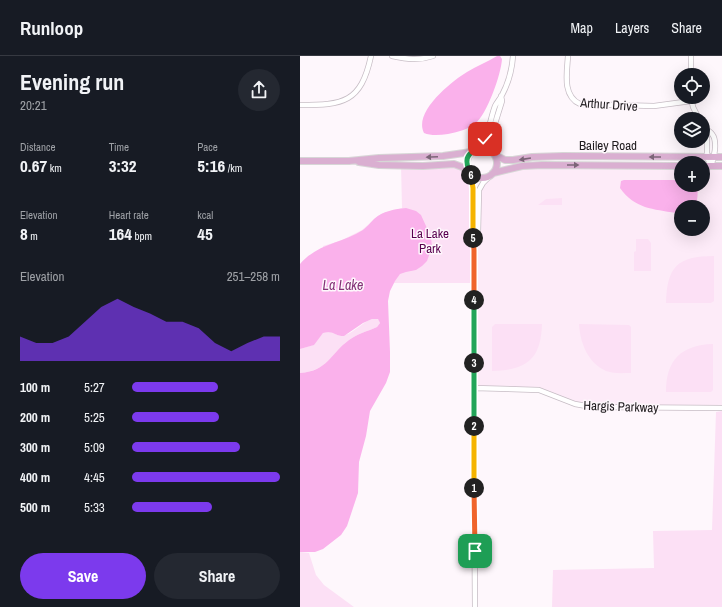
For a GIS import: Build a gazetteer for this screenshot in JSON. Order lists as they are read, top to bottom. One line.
{"streets":{"main road":["Bailey Road"],"street":["Arthur Drive","Hargis Parkway"]},"water":["La Lake"],"parks":["La Lake Park"],"page":{"header":"Runloop","nav":["Map","Layers","Share"],"heading":["Evening run","20:21"],"map_buttons":["+","−"],"stats":[["Distance","0.67 km"],["Time","3:32"],["Pace","5:16 /km"],["Elevation","8 m"],["Heart rate","164 bpm"],["kcal","45"]],"pins":["6","5","4","3","2","1"],"chart":["Elevation","251–258 m"],"list":[{"name":"100 m","note":"5:27"},{"name":"200 m","note":"5:25"},{"name":"300 m","note":"5:09"},{"name":"400 m","note":"4:45"},{"name":"500 m","note":"5:33"}],"buttons":["Save","Share"]}}
